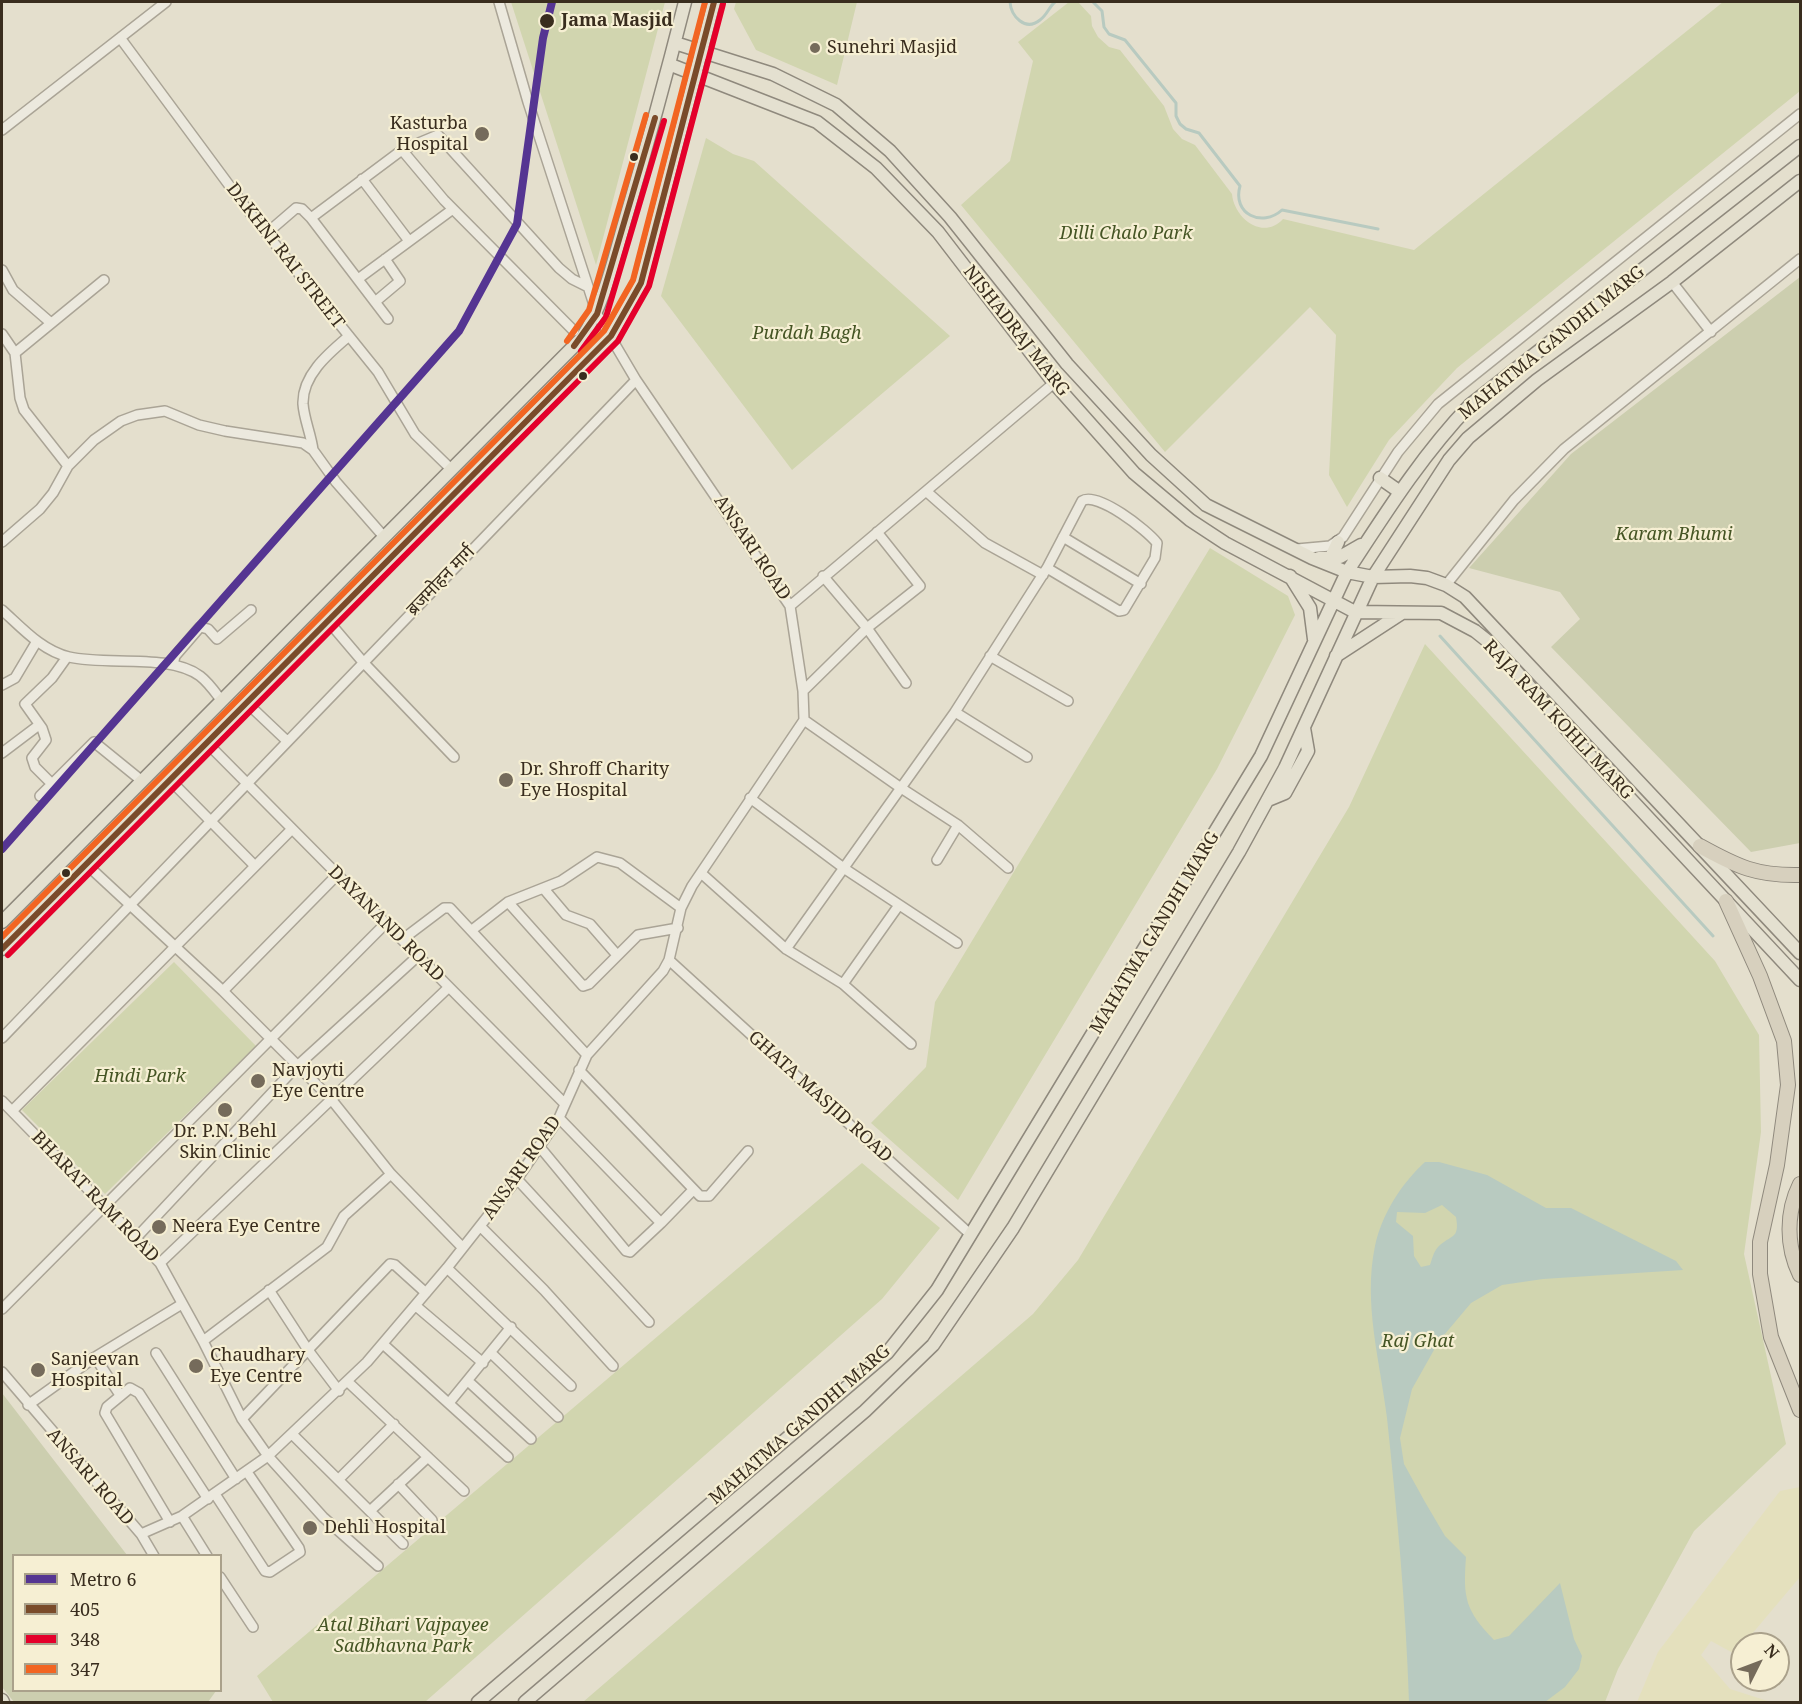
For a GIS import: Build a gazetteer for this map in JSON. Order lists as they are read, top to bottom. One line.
{"streets":{"main road":["NISHADRAJ MARG","MAHATMA GANDHI MARG","RAJA RAM KOHLI MARG"],"street":["DAKHNI RAI STREET","ANSARI ROAD","ब्रजमोहन मार्ग","DAYANAND ROAD","GHATA MASJID ROAD","BHARAT RAM ROAD"]},"crossings":[["NISHADRAJ MARG","MAHATMA GANDHI MARG"],["NISHADRAJ MARG","RAJA RAM KOHLI MARG"],["MAHATMA GANDHI MARG","RAJA RAM KOHLI MARG"],["MAHATMA GANDHI MARG","GHATA MASJID ROAD"],["ANSARI ROAD","ब्रजमोहन मार्ग"],["ANSARI ROAD","DAYANAND ROAD"],["ANSARI ROAD","GHATA MASJID ROAD"],["ANSARI ROAD","BHARAT RAM ROAD"],["ब्रजमोहन मार्ग","DAYANAND ROAD"]],"parks":["Dilli Chalo Park","Purdah Bagh","Karam Bhumi","Hindi Park","Raj Ghat","Atal Bihari Vajpayee Sadbhavna Park"],"places":["Jama Masjid","Sunehri Masjid","Kasturba Hospital","Dr. Shroff Charity Eye Hospital","Navjoyti Eye Centre","Dr. P.N. Behl Skin Clinic","Neera Eye Centre","Chaudhary Eye Centre","Sanjeevan Hospital","Dehli Hospital"],"lines":["metro line 6","transit line 405","transit line 347","transit line 348"],"legend":["Metro 6","405","348","347"],"north":"top right"}
